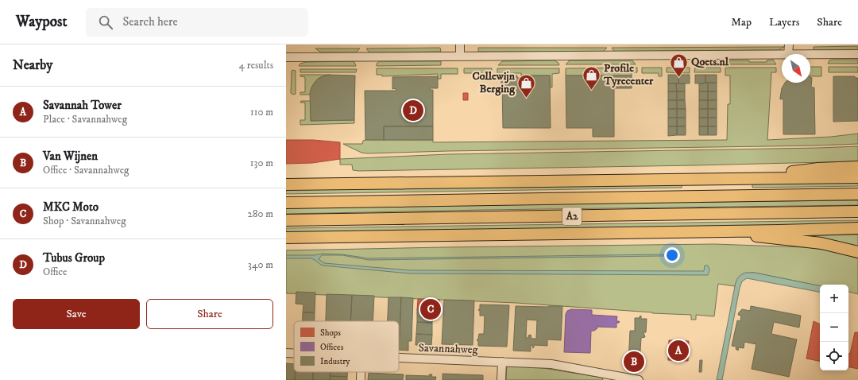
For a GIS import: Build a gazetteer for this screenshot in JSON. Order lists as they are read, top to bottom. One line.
{"streets":{"highway":["A2"],"street":["Savannahweg"]},"places":{"shop":["Qoets.nl","Profile Tyrecenter","Collewijn Berging"]},"legend":["Shops","Offices","Industry"],"north":"bottom right","page":{"header":"Waypost","search":"Search here","nav":["Map","Layers","Share"],"heading":["Nearby","4 results"],"list":[{"mark":"A","name":"Savannah Tower","note":"Place · Savannahweg","value":"110 m"},{"mark":"B","name":"Van Wijnen","note":"Office · Savannahweg","value":"130 m"},{"mark":"C","name":"MKC Moto","note":"Shop · Savannahweg","value":"280 m"},{"mark":"D","name":"Tubus Group","note":"Office","value":"340 m"}],"pins":["D","C","A","B"],"map_buttons":["+","−"],"buttons":["Save","Share"]}}
